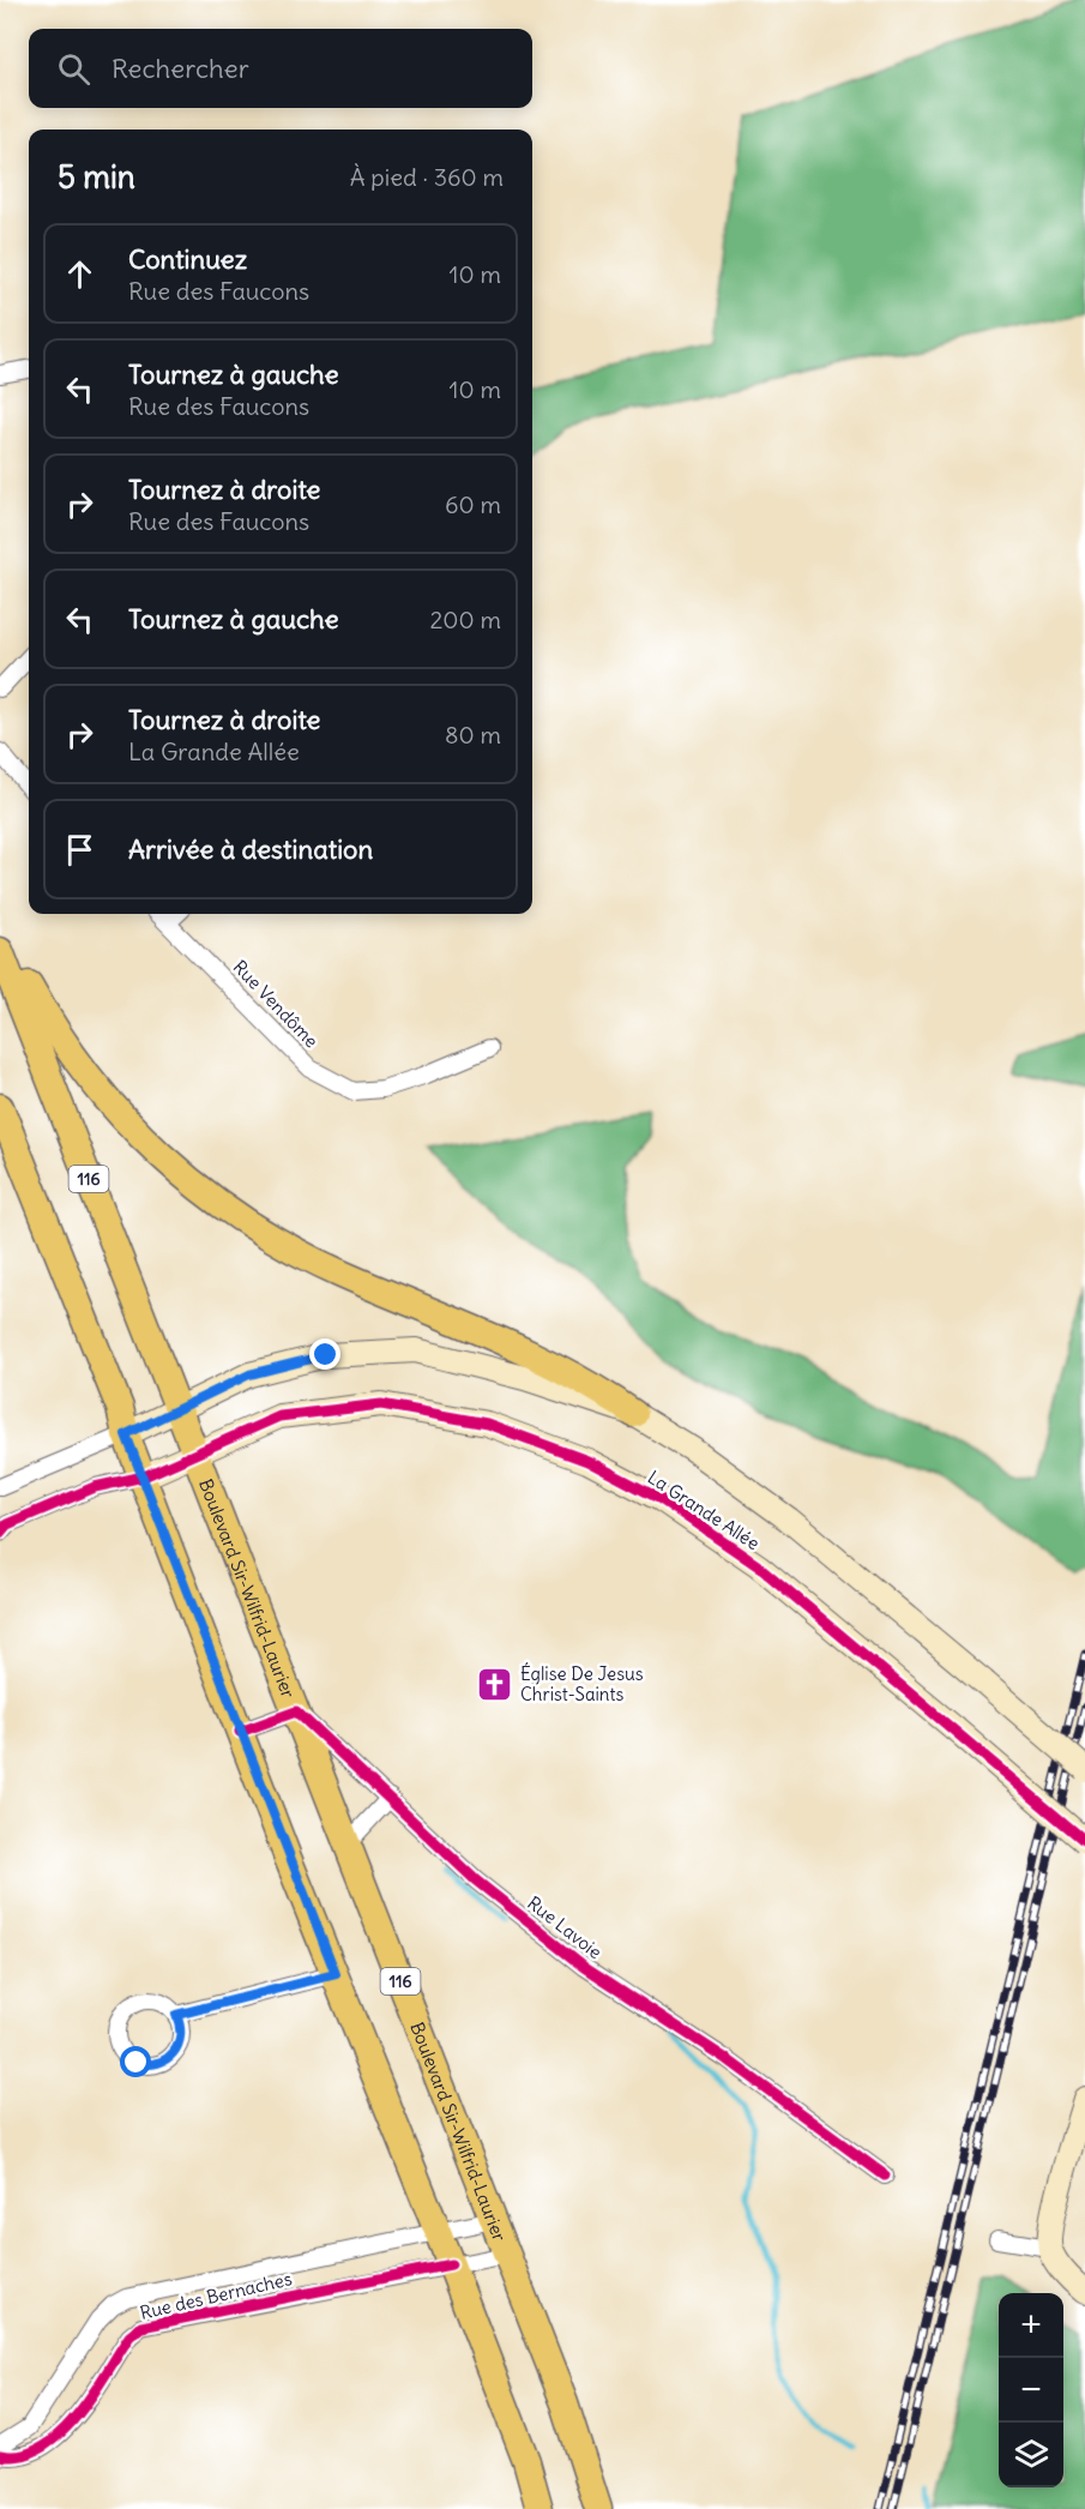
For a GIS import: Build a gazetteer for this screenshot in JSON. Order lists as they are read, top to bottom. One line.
{"streets":{"main road":["116","Boulevard Sir-Wilfrid-Laurier"],"street":["Rue Vendôme","La Grande Allée","Rue Lavoie","Rue des Bernaches"]},"crossings":[["La Grande Allée","Boulevard Sir-Wilfrid-Laurier"],["Boulevard Sir-Wilfrid-Laurier","Rue Lavoie"],["Boulevard Sir-Wilfrid-Laurier","Rue des Bernaches"]],"places":{"church":["Église De Jesus Christ-Saints"]},"page":{"search":"Rechercher","heading":["5 min","À pied · 360 m"],"list":[["Continuez","Rue des Faucons","10 m"],["Tournez à gauche","Rue des Faucons","10 m"],["Tournez à droite","Rue des Faucons","60 m"],["Tournez à gauche","200 m"],["Tournez à droite","La Grande Allée","80 m"],"Arrivée à destination"],"map_buttons":["+","−"]}}
